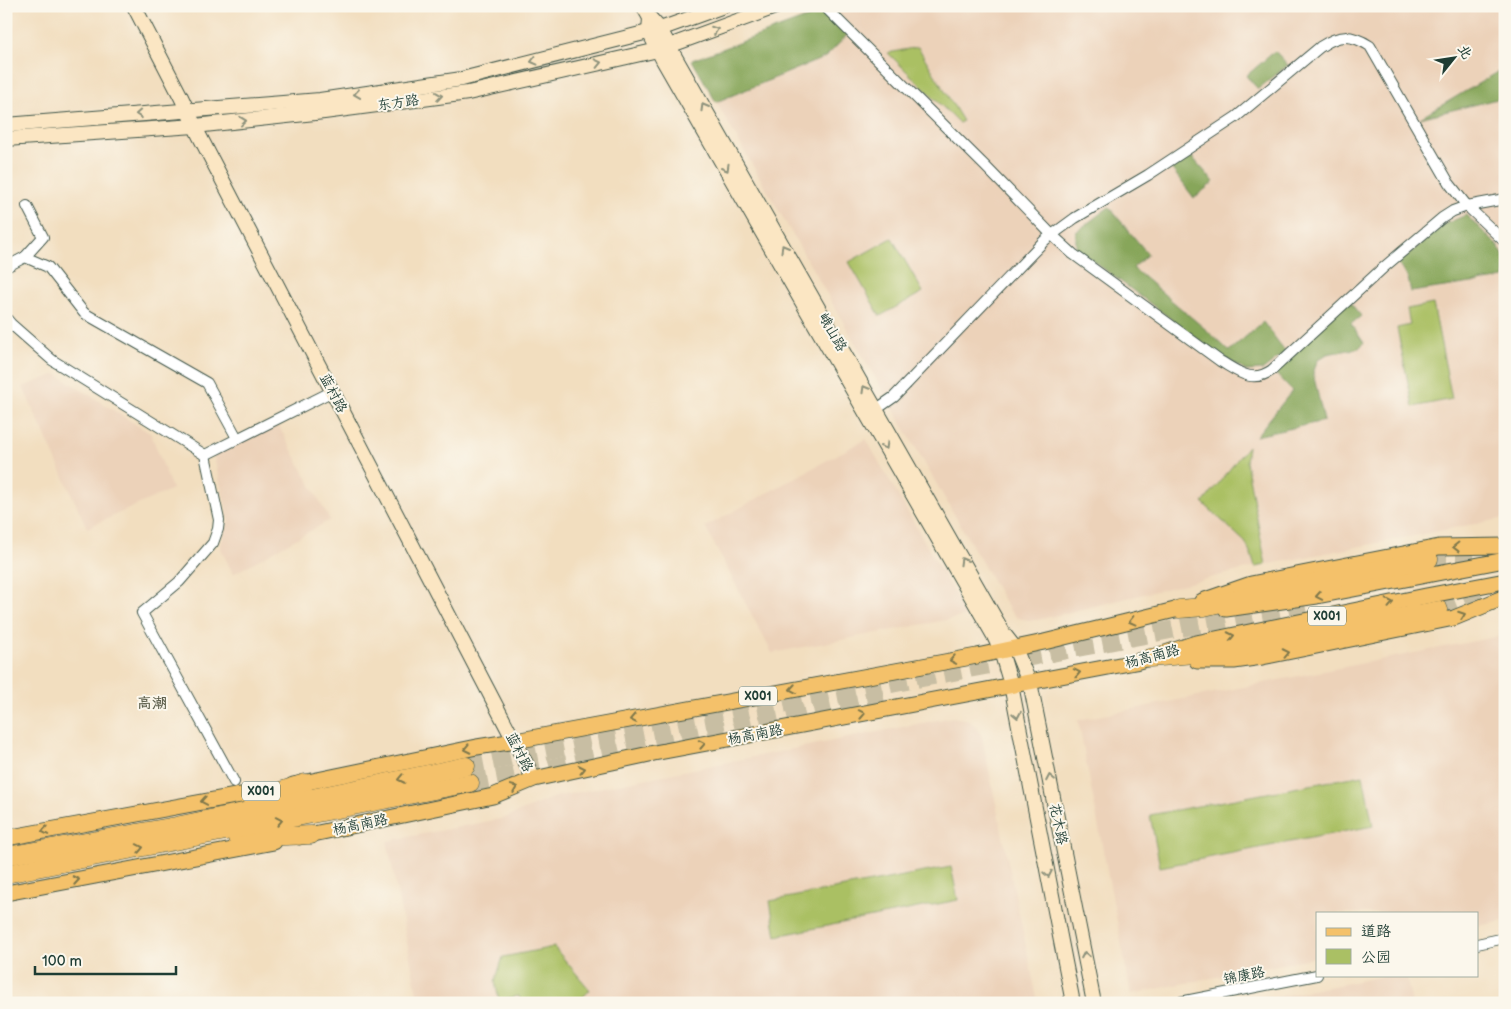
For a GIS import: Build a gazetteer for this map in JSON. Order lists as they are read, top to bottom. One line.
{"streets":{"highway":["X001","杨高南路"],"main road":["东方路","峨山路","蓝村路","花木路"],"street":["锦康路"]},"crossings":[["东方路","峨山路"],["东方路","蓝村路"],["峨山路","X001"],["峨山路","花木路"],["蓝村路","X001"],["蓝村路","杨高南路"],["X001","杨高南路"],["X001","花木路"],["杨高南路","花木路"]],"districts":["高潮"],"legend":["道路","公园"],"scale_bar":"100 m","north":"top right"}
